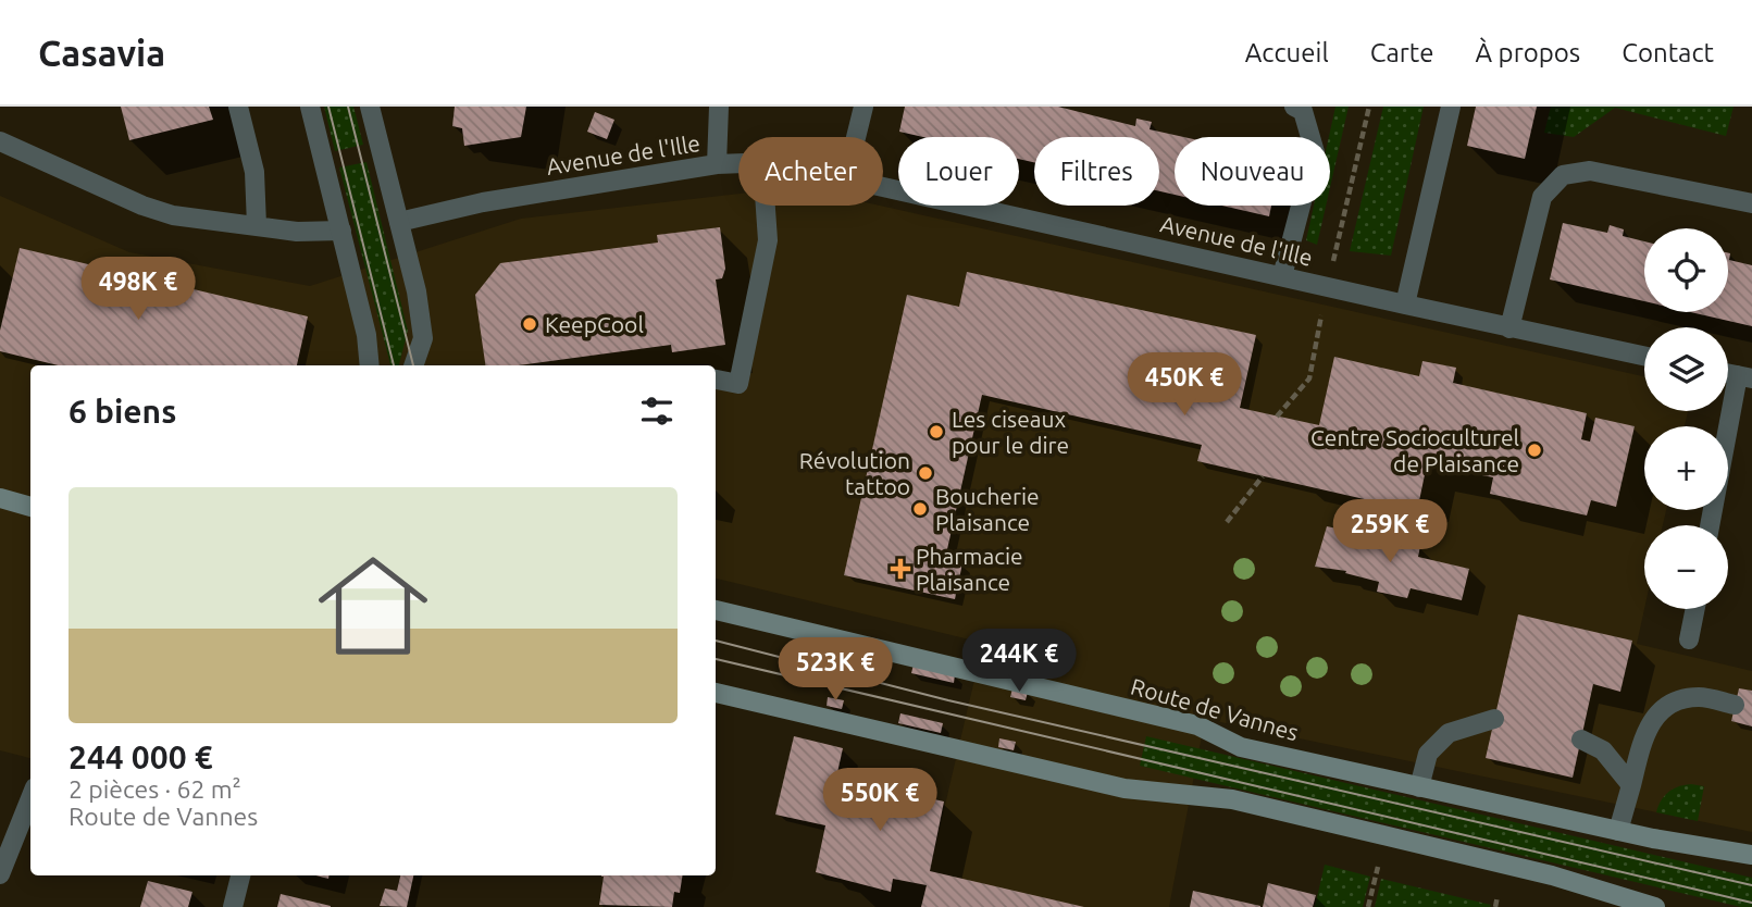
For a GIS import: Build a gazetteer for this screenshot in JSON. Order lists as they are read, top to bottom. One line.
{"streets":{"main road":["Route de Vannes"],"street":["Avenue de l'Ille"]},"places":{"other":["KeepCool","Les ciseaux pour le dire","Centre Socioculturel de Plaisance","Révolution tattoo","Boucherie Plaisance"],"health":["Pharmacie Plaisance"]},"page":{"header":"Casavia","nav":["Accueil","Carte","À propos","Contact"],"chip":["Acheter","Louer","Filtres","Nouveau"],"map_buttons":["+","−"],"price":["498K €","450K €","259K €","244K €","523K €","550K €"],"heading":"6 biens","list":[{"name":"244 000 €","note":"2 pièces · 62 m² · Route de Vannes"}]}}
